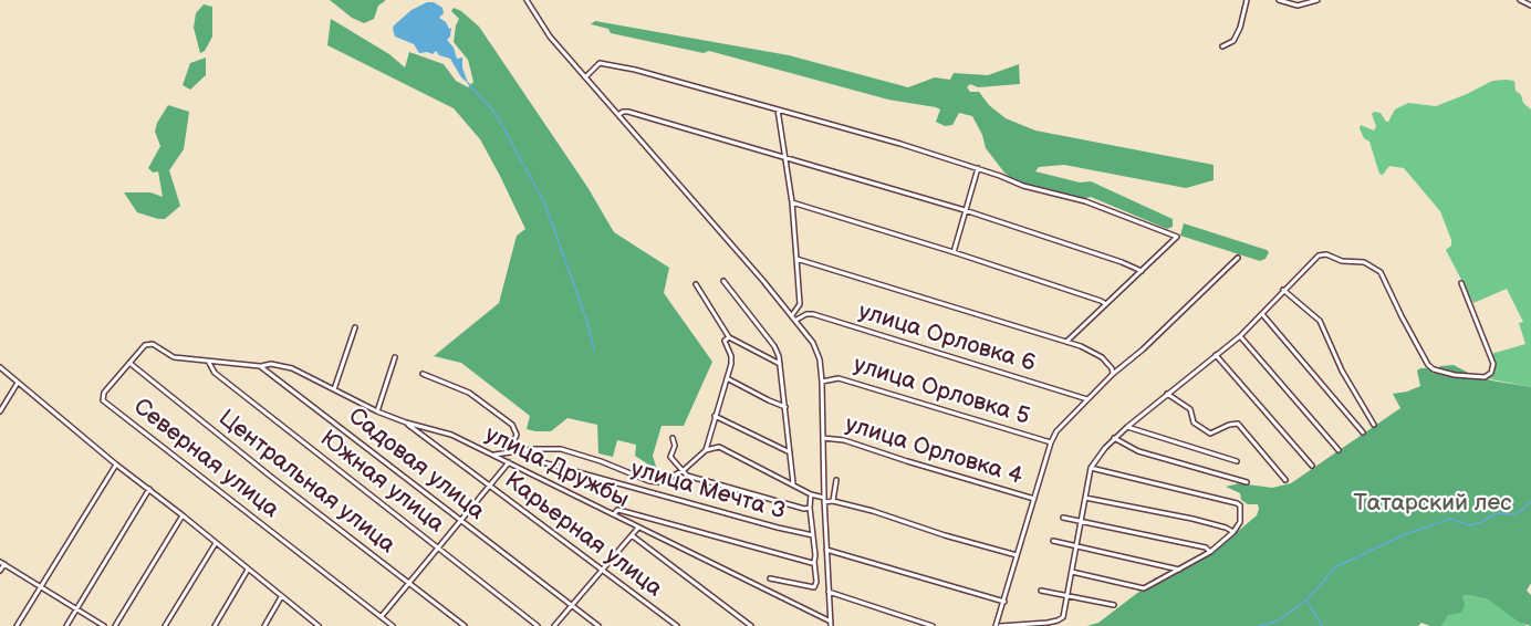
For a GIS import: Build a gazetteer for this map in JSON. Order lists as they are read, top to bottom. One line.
{"streets":{"street":["улица Орловка 6","улица Орловка 5","улица Орловка 4","Северная улица","Садовая улица","улица Дружбы","Центральная улица","Южная улица","улица Мечта 3","Карьерная улица"]},"crossings":[["Северная улица","Центральная улица"],["Северная улица","Южная улица"],["Садовая улица","улица Дружбы"],["улица Дружбы","Карьерная улица"]],"parks":["Татарский лес"]}
